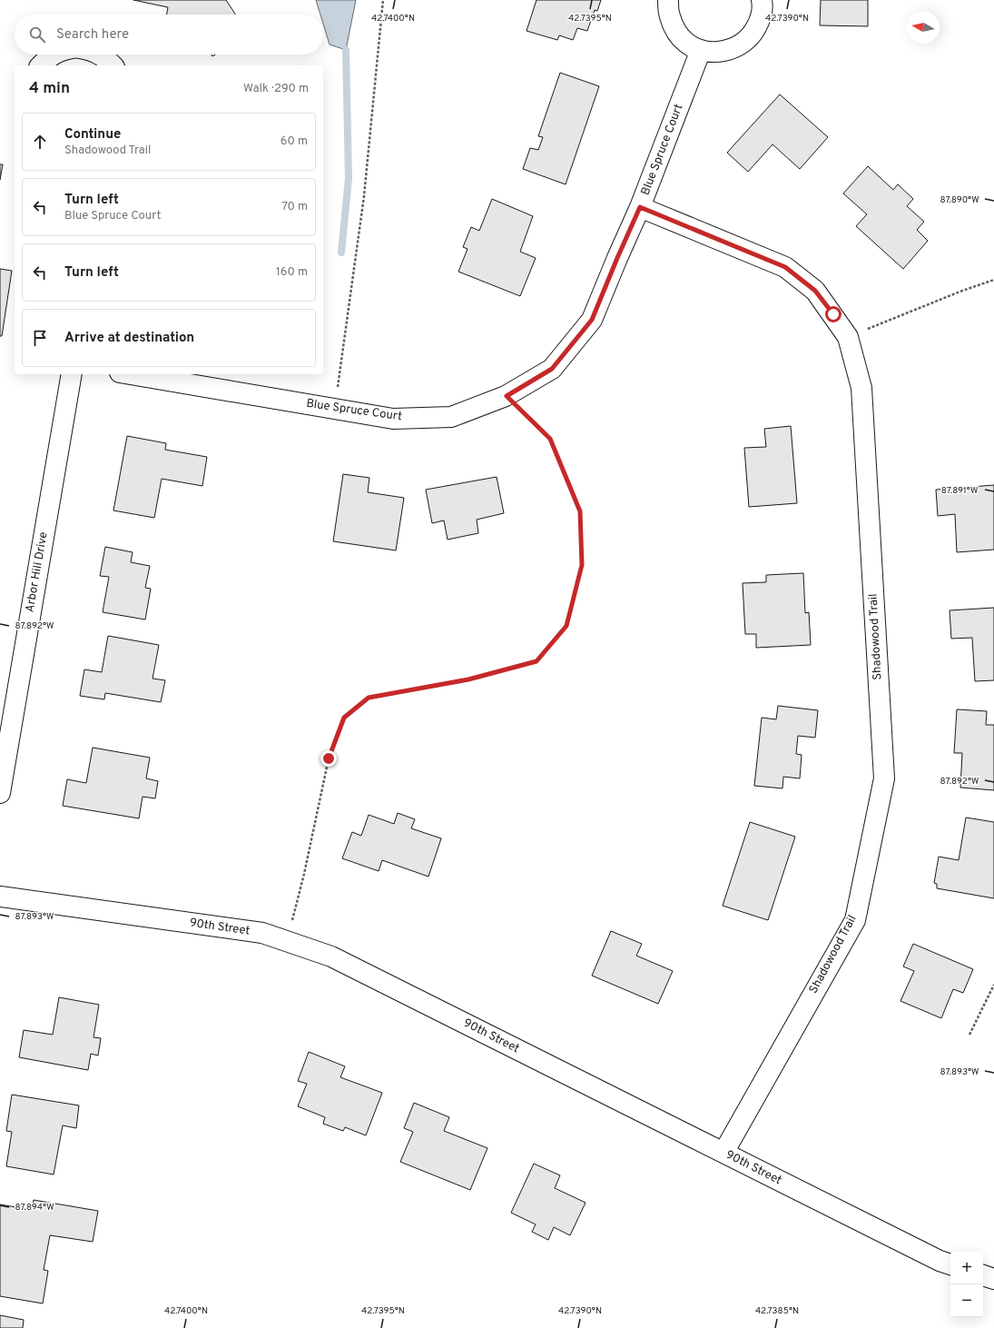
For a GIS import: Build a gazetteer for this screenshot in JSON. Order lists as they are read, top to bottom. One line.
{"streets":{"street":["Blue Spruce Court","Arbor Hill Drive","Shadowood Trail","90th Street"]},"crossings":[["Blue Spruce Court","Shadowood Trail"],["Shadowood Trail","90th Street"]],"north":"left","page":{"search":"Search here","heading":["4 min","Walk · 290 m"],"list":[["Continue","Shadowood Trail","60 m"],["Turn left","Blue Spruce Court","70 m"],["Turn left","160 m"],"Arrive at destination"],"map_buttons":["+","−"]},"coordinates":["42.7400°N","42.7395°N","42.7390°N","87.890°W","87.891°W","87.892°W","87.893°W","87.894°W","42.7385°N"]}
